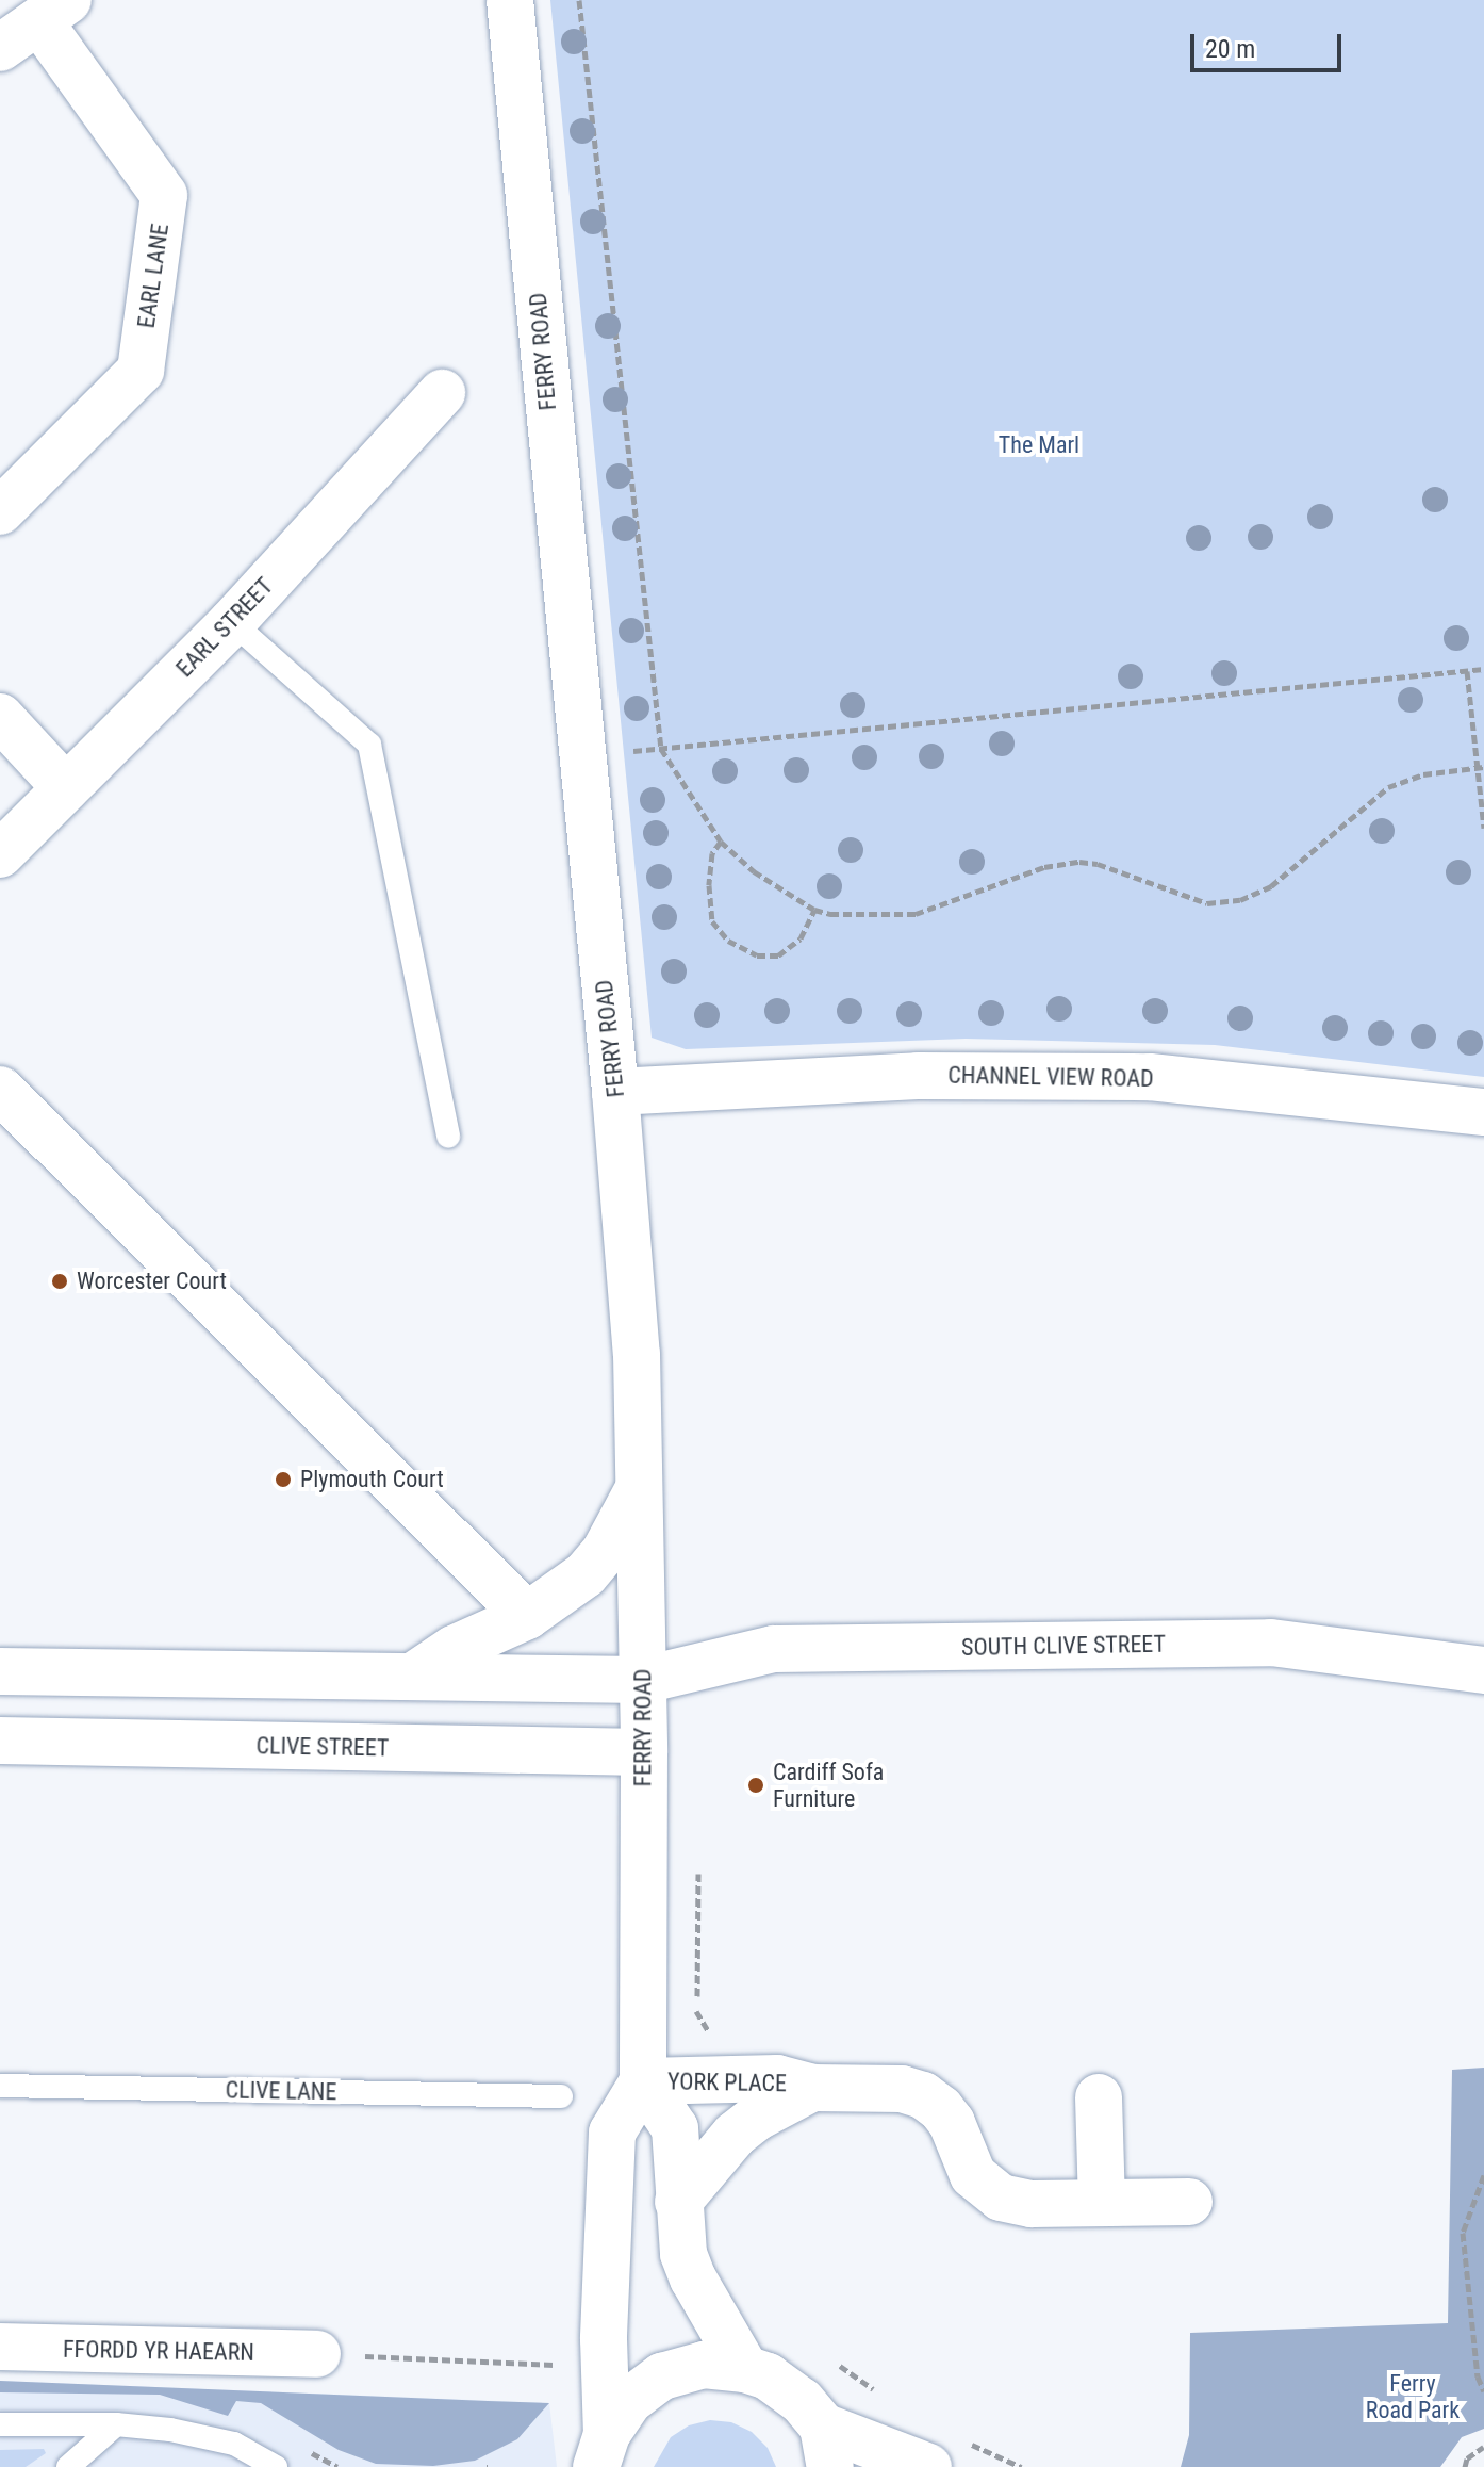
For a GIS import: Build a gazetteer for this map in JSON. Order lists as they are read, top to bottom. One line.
{"streets":{"street":["EARL LANE","FERRY ROAD","EARL STREET","CHANNEL VIEW ROAD","SOUTH CLIVE STREET","CLIVE STREET","YORK PLACE","FFORDD YR HAEARN"],"lane":["CLIVE LANE"]},"crossings":[["FERRY ROAD","CHANNEL VIEW ROAD"],["FERRY ROAD","SOUTH CLIVE STREET"],["FERRY ROAD","CLIVE STREET"],["FERRY ROAD","YORK PLACE"]],"parks":["The Marl","Ferry Road Park"],"places":["Worcester Court","Plymouth Court","Cardiff Sofa Furniture"],"scale_bar":"20 m"}
